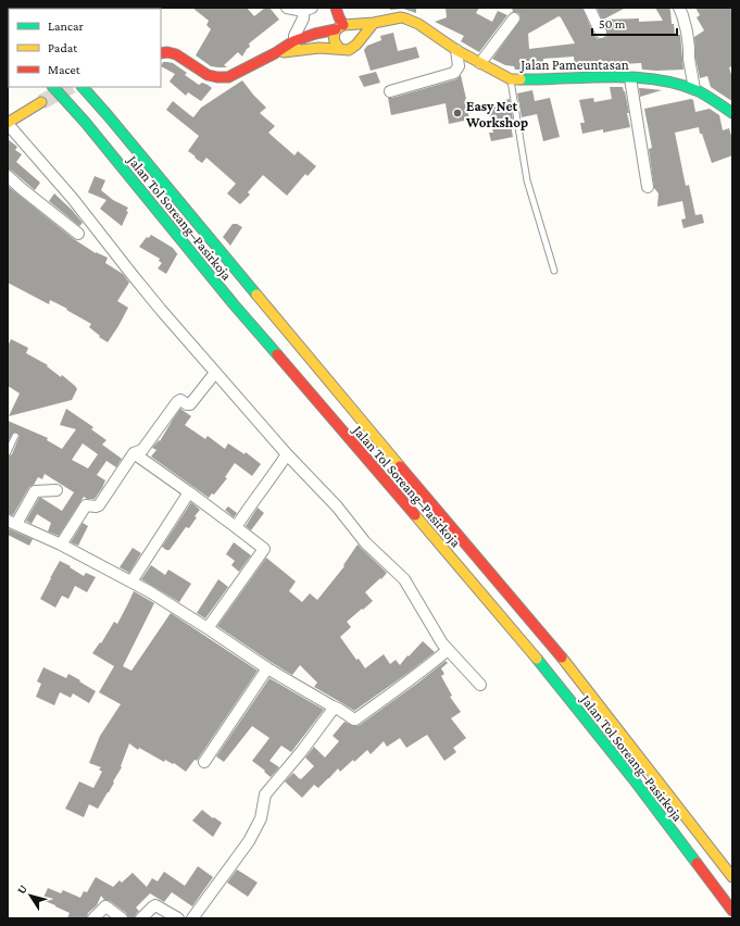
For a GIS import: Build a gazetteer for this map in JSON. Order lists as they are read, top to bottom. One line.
{"streets":{"main road":["Jalan Pameuntasan","Jalan Tol Soreang–Pasirkoja"]},"places":["Easy Net Workshop"],"legend":["Lancar","Padat","Macet"],"scale_bar":"50 m","north":"top left"}
